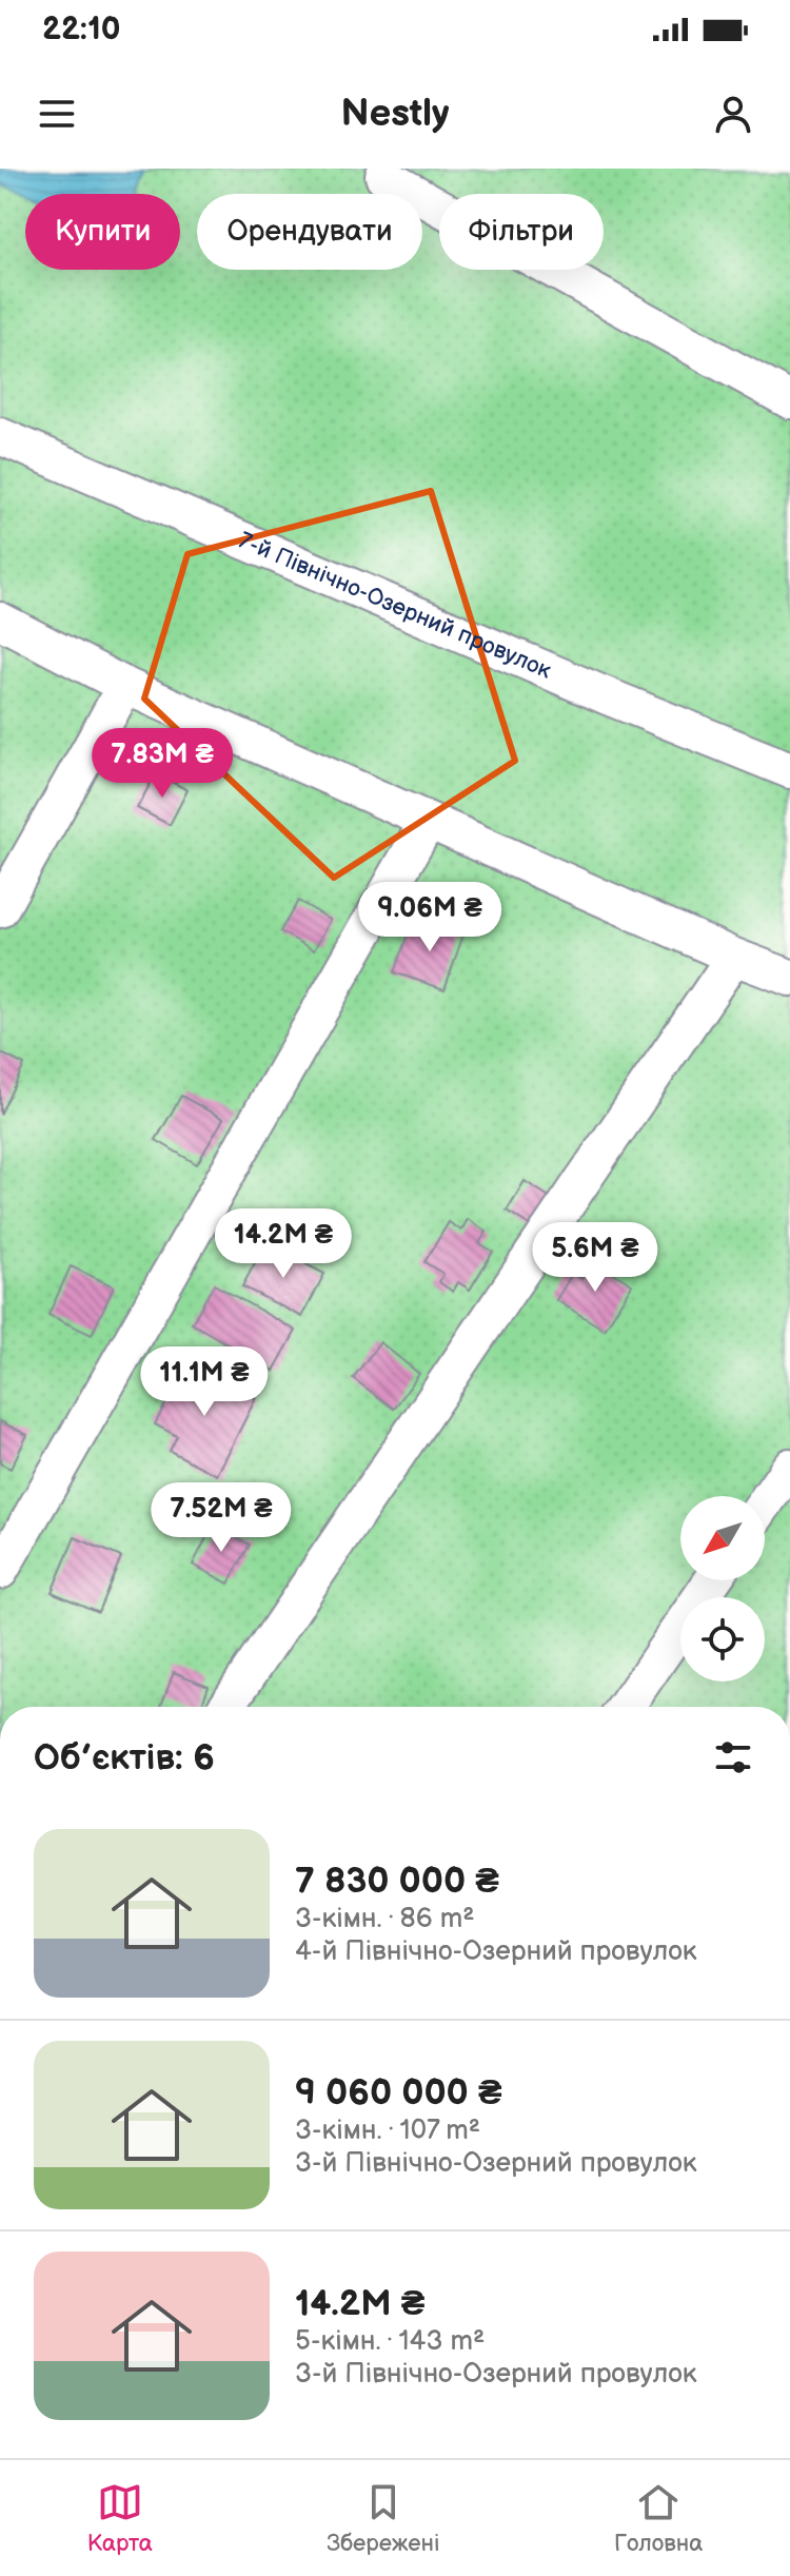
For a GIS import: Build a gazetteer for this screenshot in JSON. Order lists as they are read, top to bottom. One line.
{"streets":{"street":["7-й Північно-Озерний провулок"]},"north":"bottom left","page":{"status":"22:10","header":"Nestly","chip":["Купити","Орендувати","Фільтри"],"price":["7.83M ₴","9.06M ₴","14.2M ₴","5.6M ₴","11.1M ₴","7.52M ₴"],"heading":"Об’єктів: 6","list":[{"name":"7 830 000 ₴","note":"3-кімн. · 86 m² · 4-й Північно-Озерний провулок"},{"name":"9 060 000 ₴","note":"3-кімн. · 107 m² · 3-й Північно-Озерний провулок"},{"name":"14.2M ₴","note":"5-кімн. · 143 m² · 3-й Північно-Озерний провулок"}],"tabs":["Карта","Збережені","Головна"]}}
